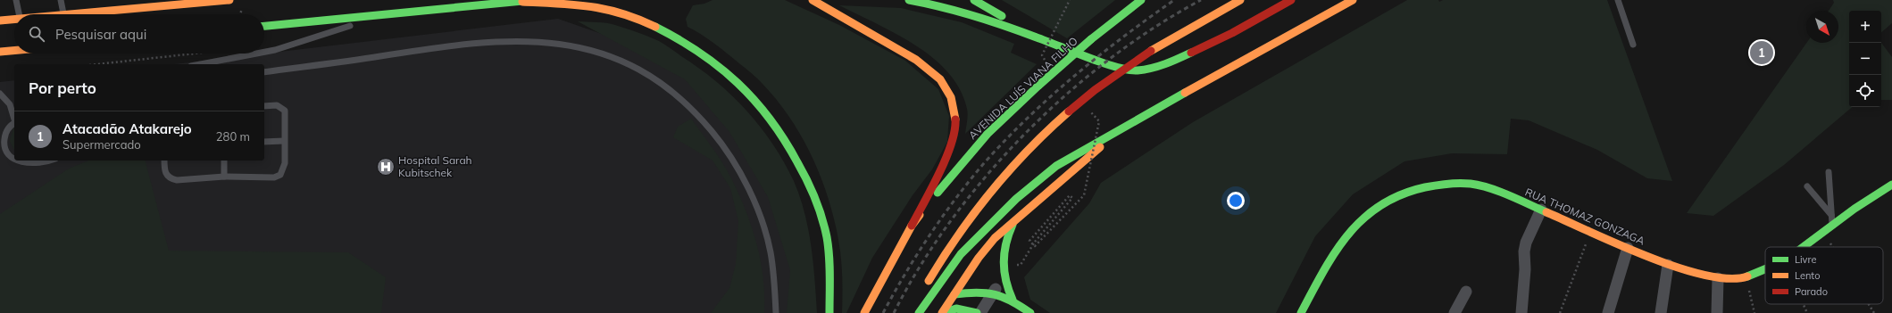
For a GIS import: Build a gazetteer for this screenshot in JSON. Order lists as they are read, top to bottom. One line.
{"streets":{"main road":["AVENIDA LUÍS VIANA FILHO","RUA THOMAZ GONZAGA"]},"places":{"hospital":["Hospital Sarah Kubitschek"]},"legend":["Livre","Lento","Parado"],"north":"bottom right","page":{"map_buttons":["+","−"],"search":"Pesquisar aqui","pins":"1","heading":"Por perto","list":[{"mark":"1","name":"Atacadão Atakarejo","note":"Supermercado","value":"280 m"}]}}
